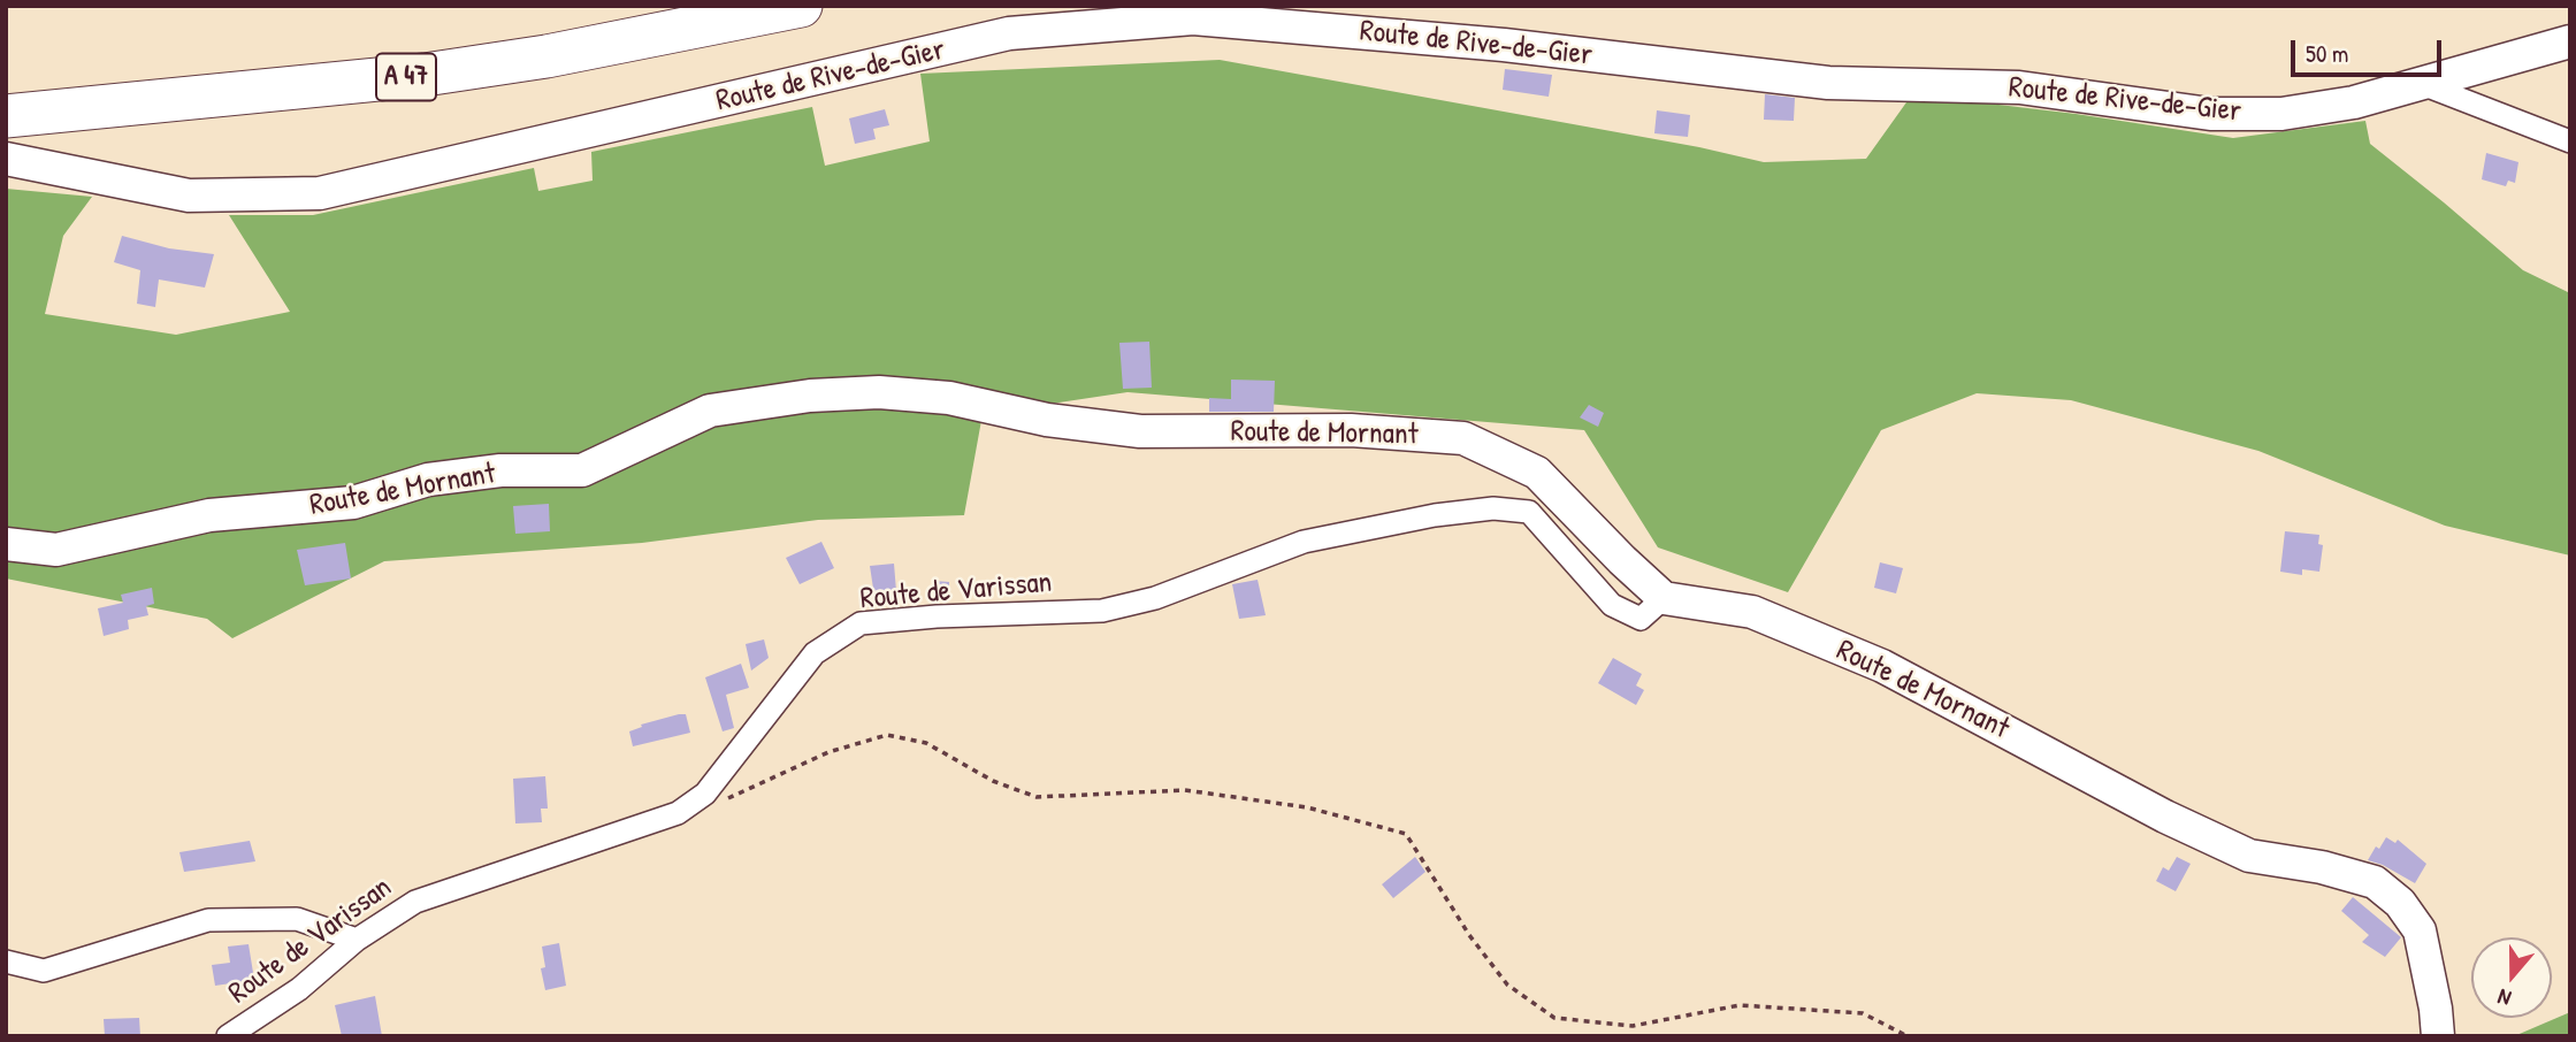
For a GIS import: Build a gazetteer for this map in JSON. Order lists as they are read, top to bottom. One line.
{"streets":{"highway":["A 47"],"main road":["Route de Rive-de-Gier","Route de Mornant"],"street":["Route de Varissan"]},"crossings":[["Route de Mornant","Route de Varissan"]],"scale_bar":"50 m","north":"bottom"}
